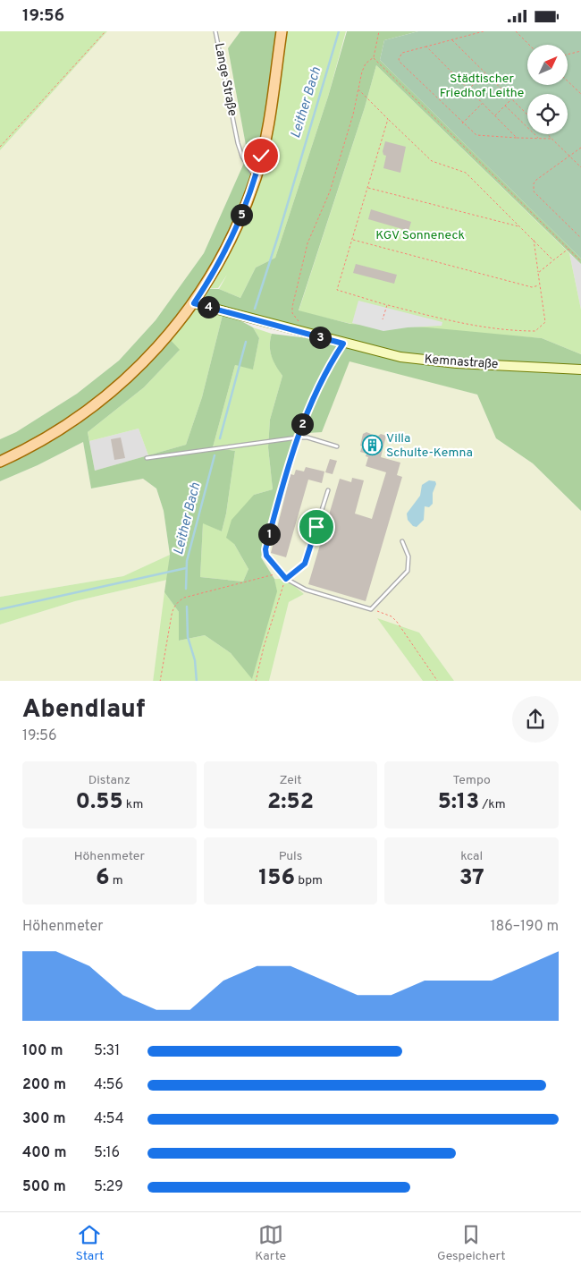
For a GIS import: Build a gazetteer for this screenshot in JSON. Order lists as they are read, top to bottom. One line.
{"streets":{"street":["Kemnastraße"],"lane":["Lange Straße"]},"water":["Leither Bach"],"parks":["Städtischer Friedhof Leithe","KGV Sonneneck"],"places":{"building":["Villa Schulte-Kemna"]},"north":"top right","page":{"status":"19:56","pins":["5","4","3","2","1"],"heading":["Abendlauf","19:56"],"stats":[["Distanz","0.55 km"],["Zeit","2:52"],["Tempo","5:13 /km"],["Höhenmeter","6 m"],["Puls","156 bpm"],["kcal","37"]],"chart":["Höhenmeter","186–190 m"],"list":[{"name":"100 m","note":"5:31"},{"name":"200 m","note":"4:56"},{"name":"300 m","note":"4:54"},{"name":"400 m","note":"5:16"},{"name":"500 m","note":"5:29"}],"tabs":["Start","Karte","Gespeichert"]}}
